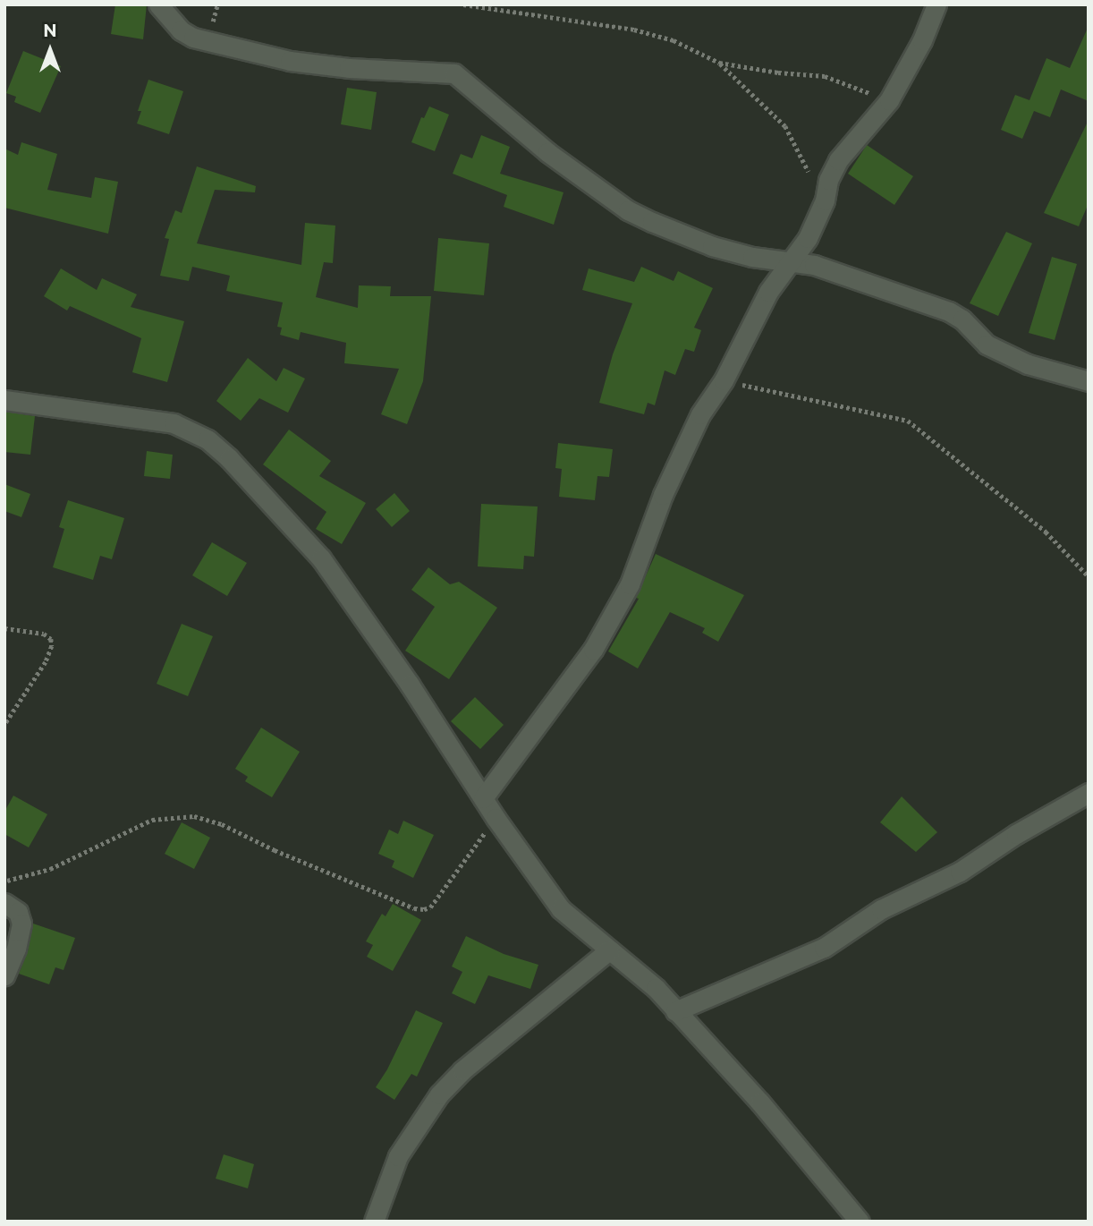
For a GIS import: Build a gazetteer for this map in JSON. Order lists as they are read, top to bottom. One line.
{"north":"top"}
